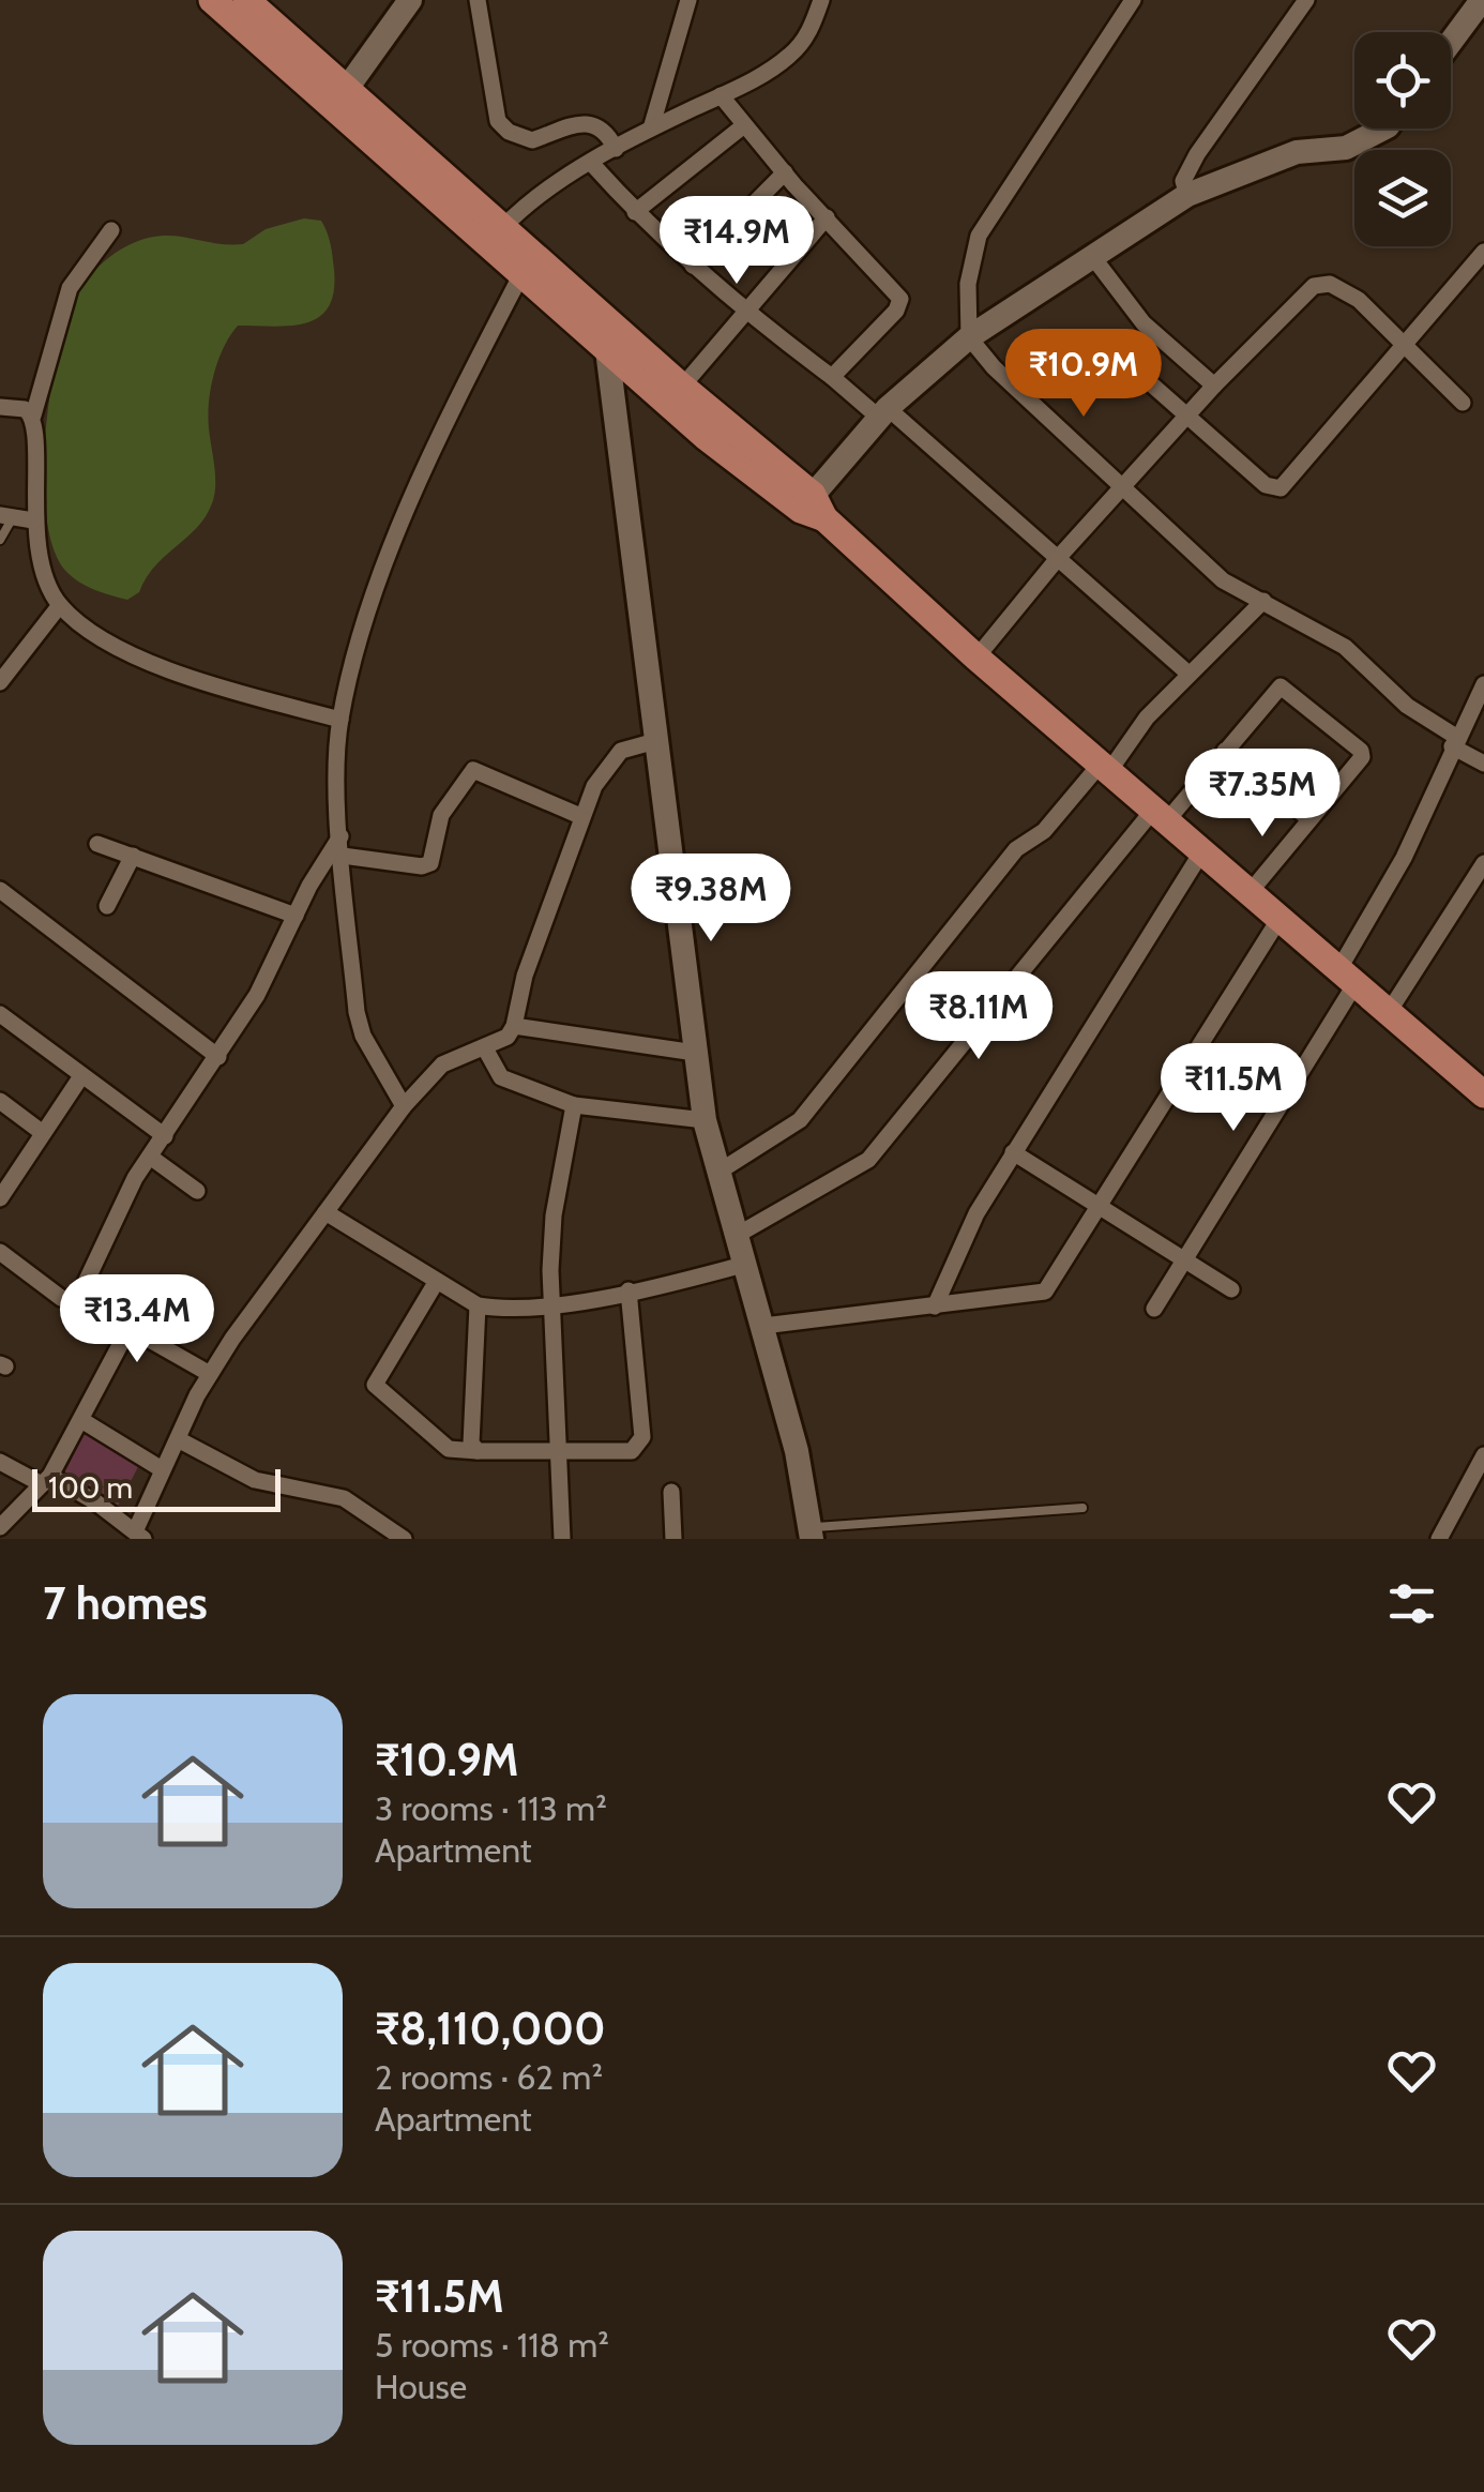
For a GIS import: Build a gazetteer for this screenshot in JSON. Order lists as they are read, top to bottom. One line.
{"scale_bar":"100 m","page":{"price":["₹14.9M","₹10.9M","₹7.35M","₹9.38M","₹8.11M","₹11.5M","₹13.4M"],"scale":"100 m","heading":"7 homes","list":[{"name":"₹10.9M","note":"3 rooms · 113 m² · Apartment"},{"name":"₹8,110,000","note":"2 rooms · 62 m² · Apartment"},{"name":"₹11.5M","note":"5 rooms · 118 m² · House"}]}}
